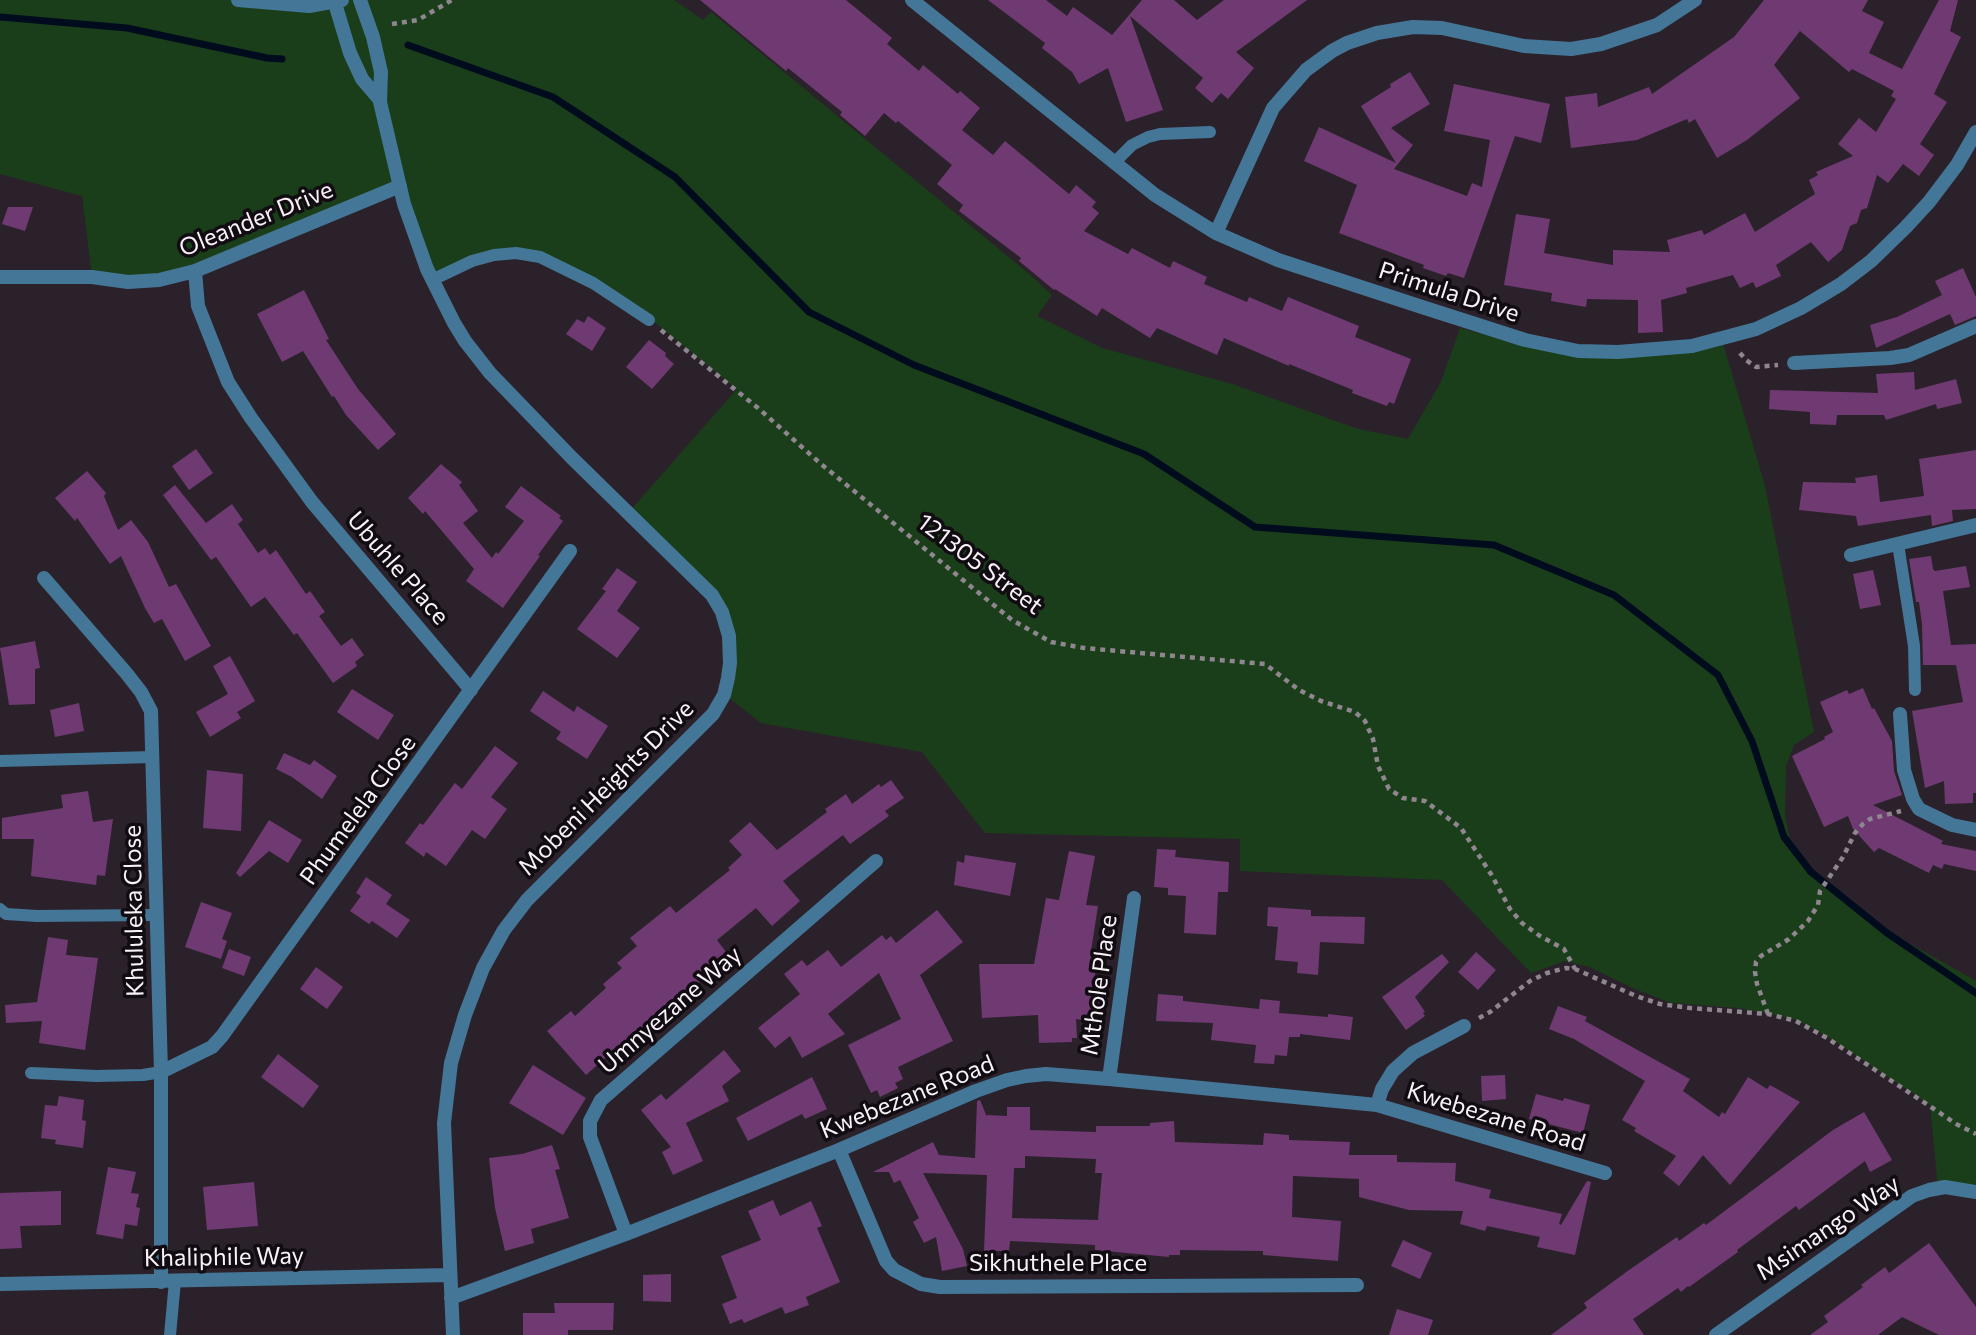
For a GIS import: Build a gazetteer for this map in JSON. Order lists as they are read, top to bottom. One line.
{"streets":{"street":["Oleander Drive","Primula Drive","Ubuhle Place","Mobeni Heights Drive","Phumelela Close","Khululeka Close","Mthole Place","Umnyezane Way","Kwebezane Road","Msimango Way","Khaliphile Way","Sikhuthele Place"],"path":["121305 Street"]},"crossings":[["Oleander Drive","Ubuhle Place"],["Oleander Drive","Mobeni Heights Drive"],["Ubuhle Place","Phumelela Close"],["Mobeni Heights Drive","Khaliphile Way"],["Phumelela Close","Khululeka Close"],["Khululeka Close","Khaliphile Way"],["Mthole Place","Kwebezane Road"],["Umnyezane Way","Kwebezane Road"],["Kwebezane Road","Sikhuthele Place"]]}
